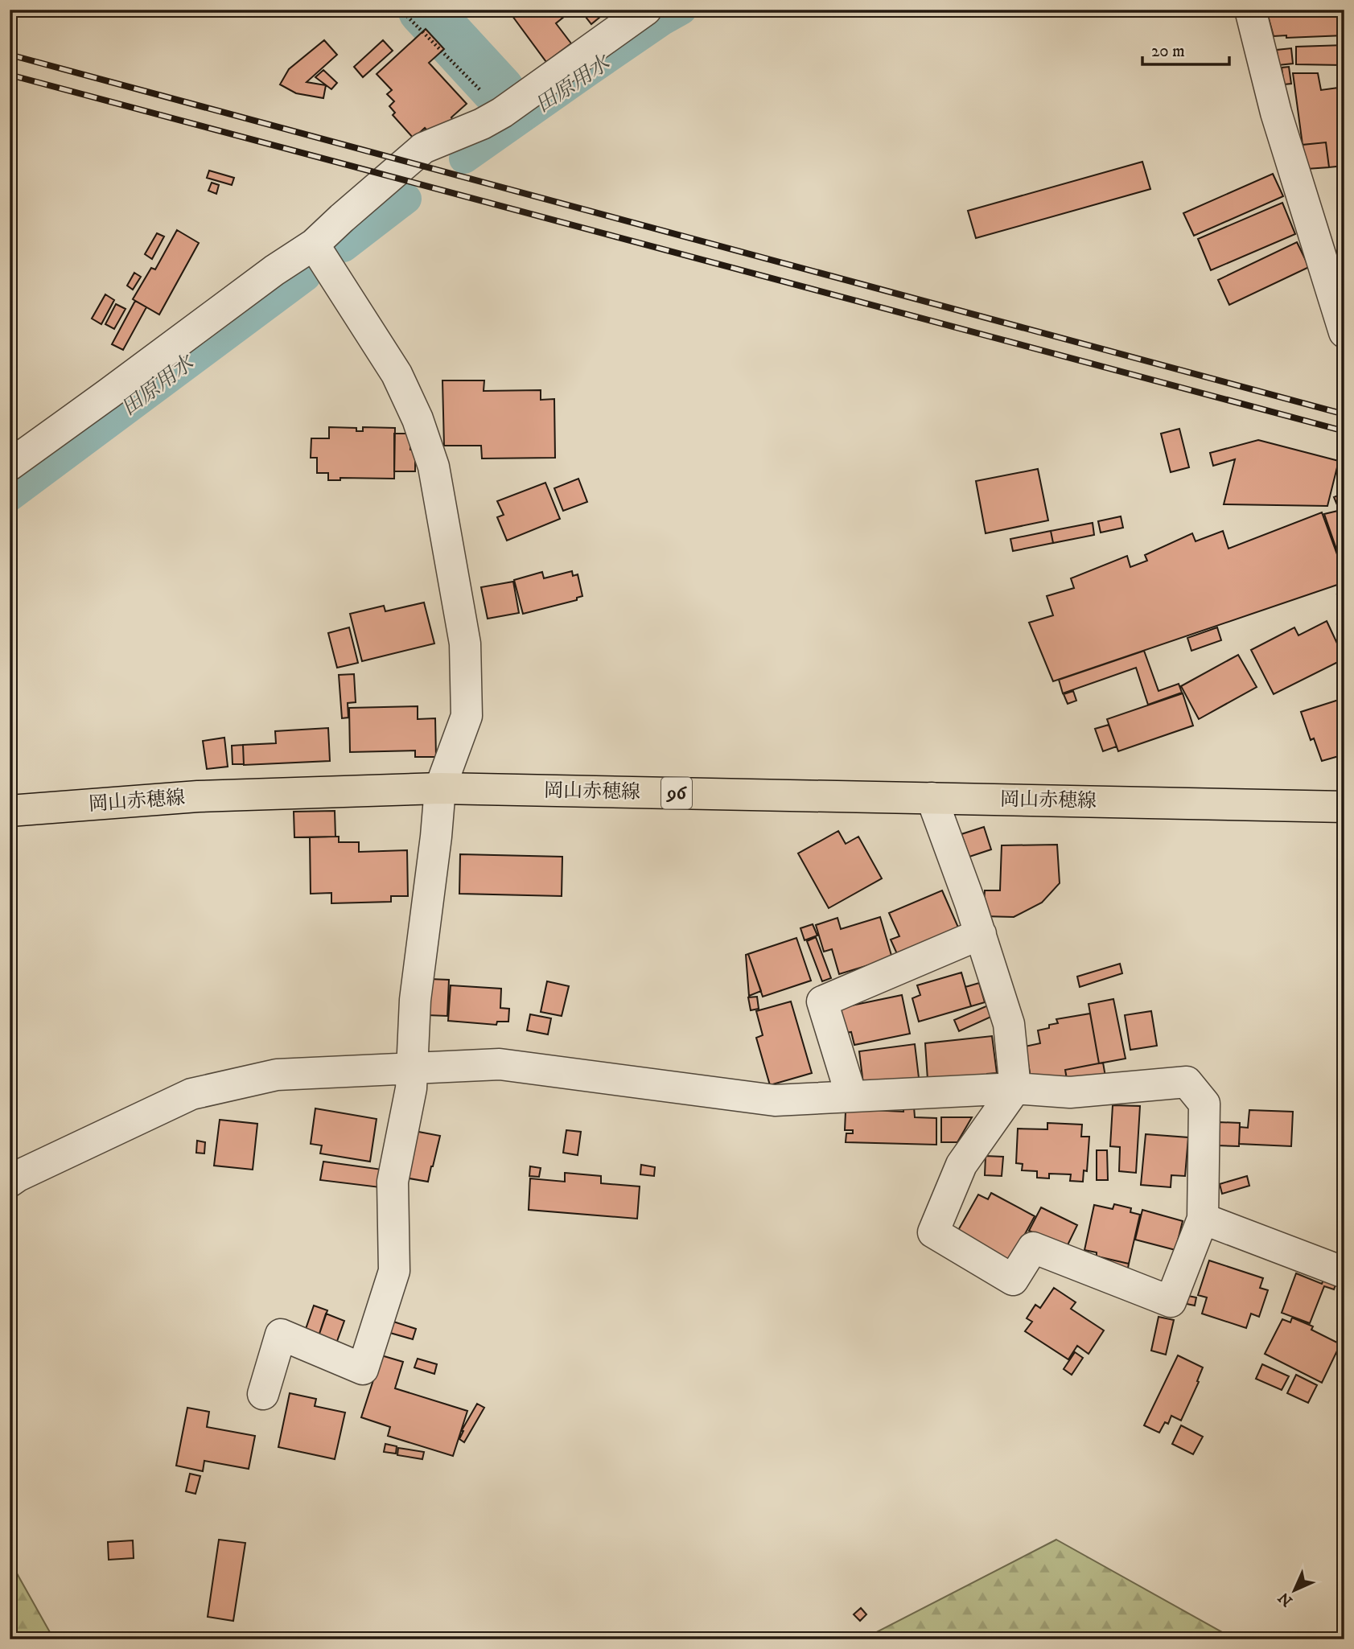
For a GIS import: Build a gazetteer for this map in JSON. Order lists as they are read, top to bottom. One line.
{"streets":{"main road":["岡山赤穂線","96"]},"water":["田原用水"],"scale_bar":"20 m","north":"bottom left"}
